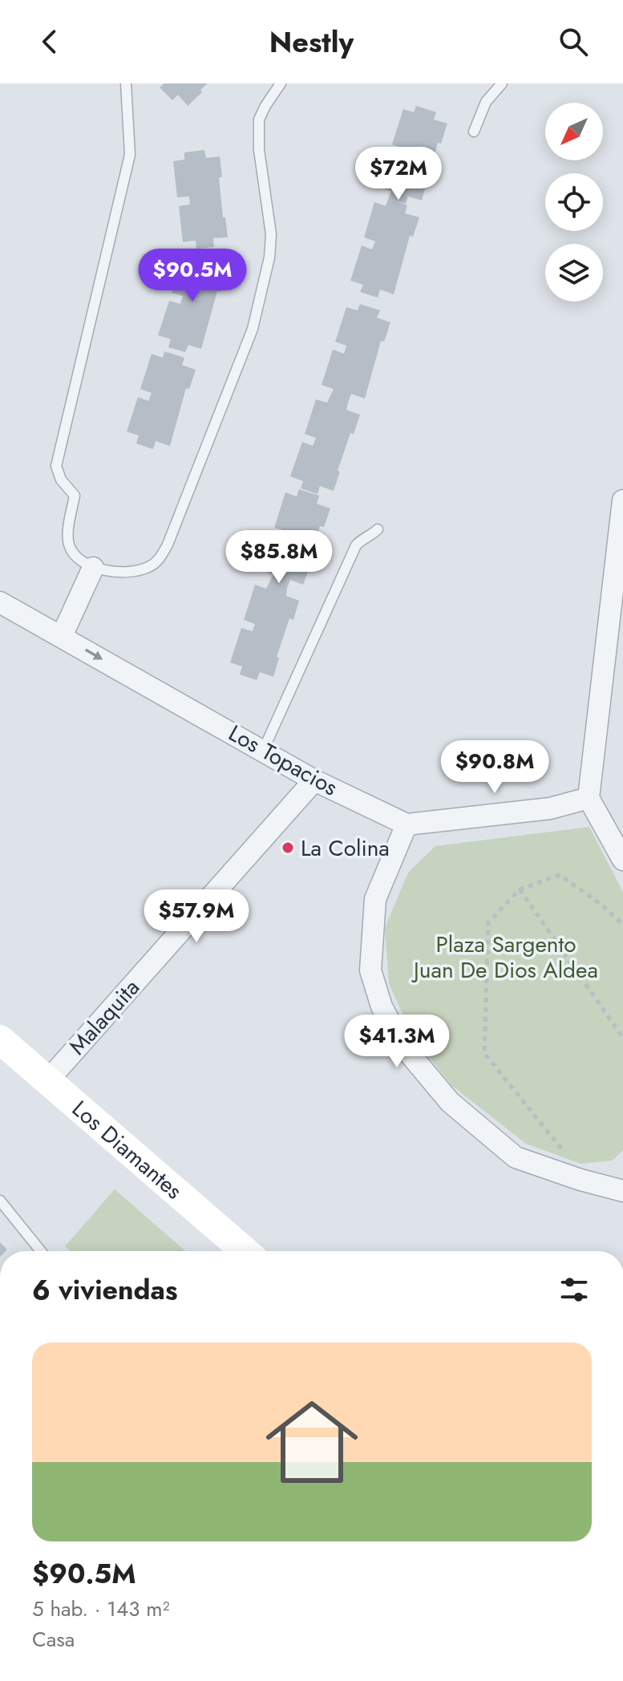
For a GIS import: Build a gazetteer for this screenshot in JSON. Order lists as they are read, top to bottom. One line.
{"streets":{"street":["Los Topacios","Malaquita","Los Diamantes"]},"crossings":[["Los Topacios","Malaquita"],["Malaquita","Los Diamantes"]],"one_way":["Los Topacios"],"parks":["Plaza Sargento Juan De Dios Aldea"],"places":["La Colina"],"north":"bottom left","page":{"header":"Nestly","price":["$72M","$90.5M","$85.8M","$90.8M","$57.9M","$41.3M"],"heading":"6 viviendas","list":[{"name":"$90.5M","note":"5 hab. · 143 m² · Casa"}]}}
